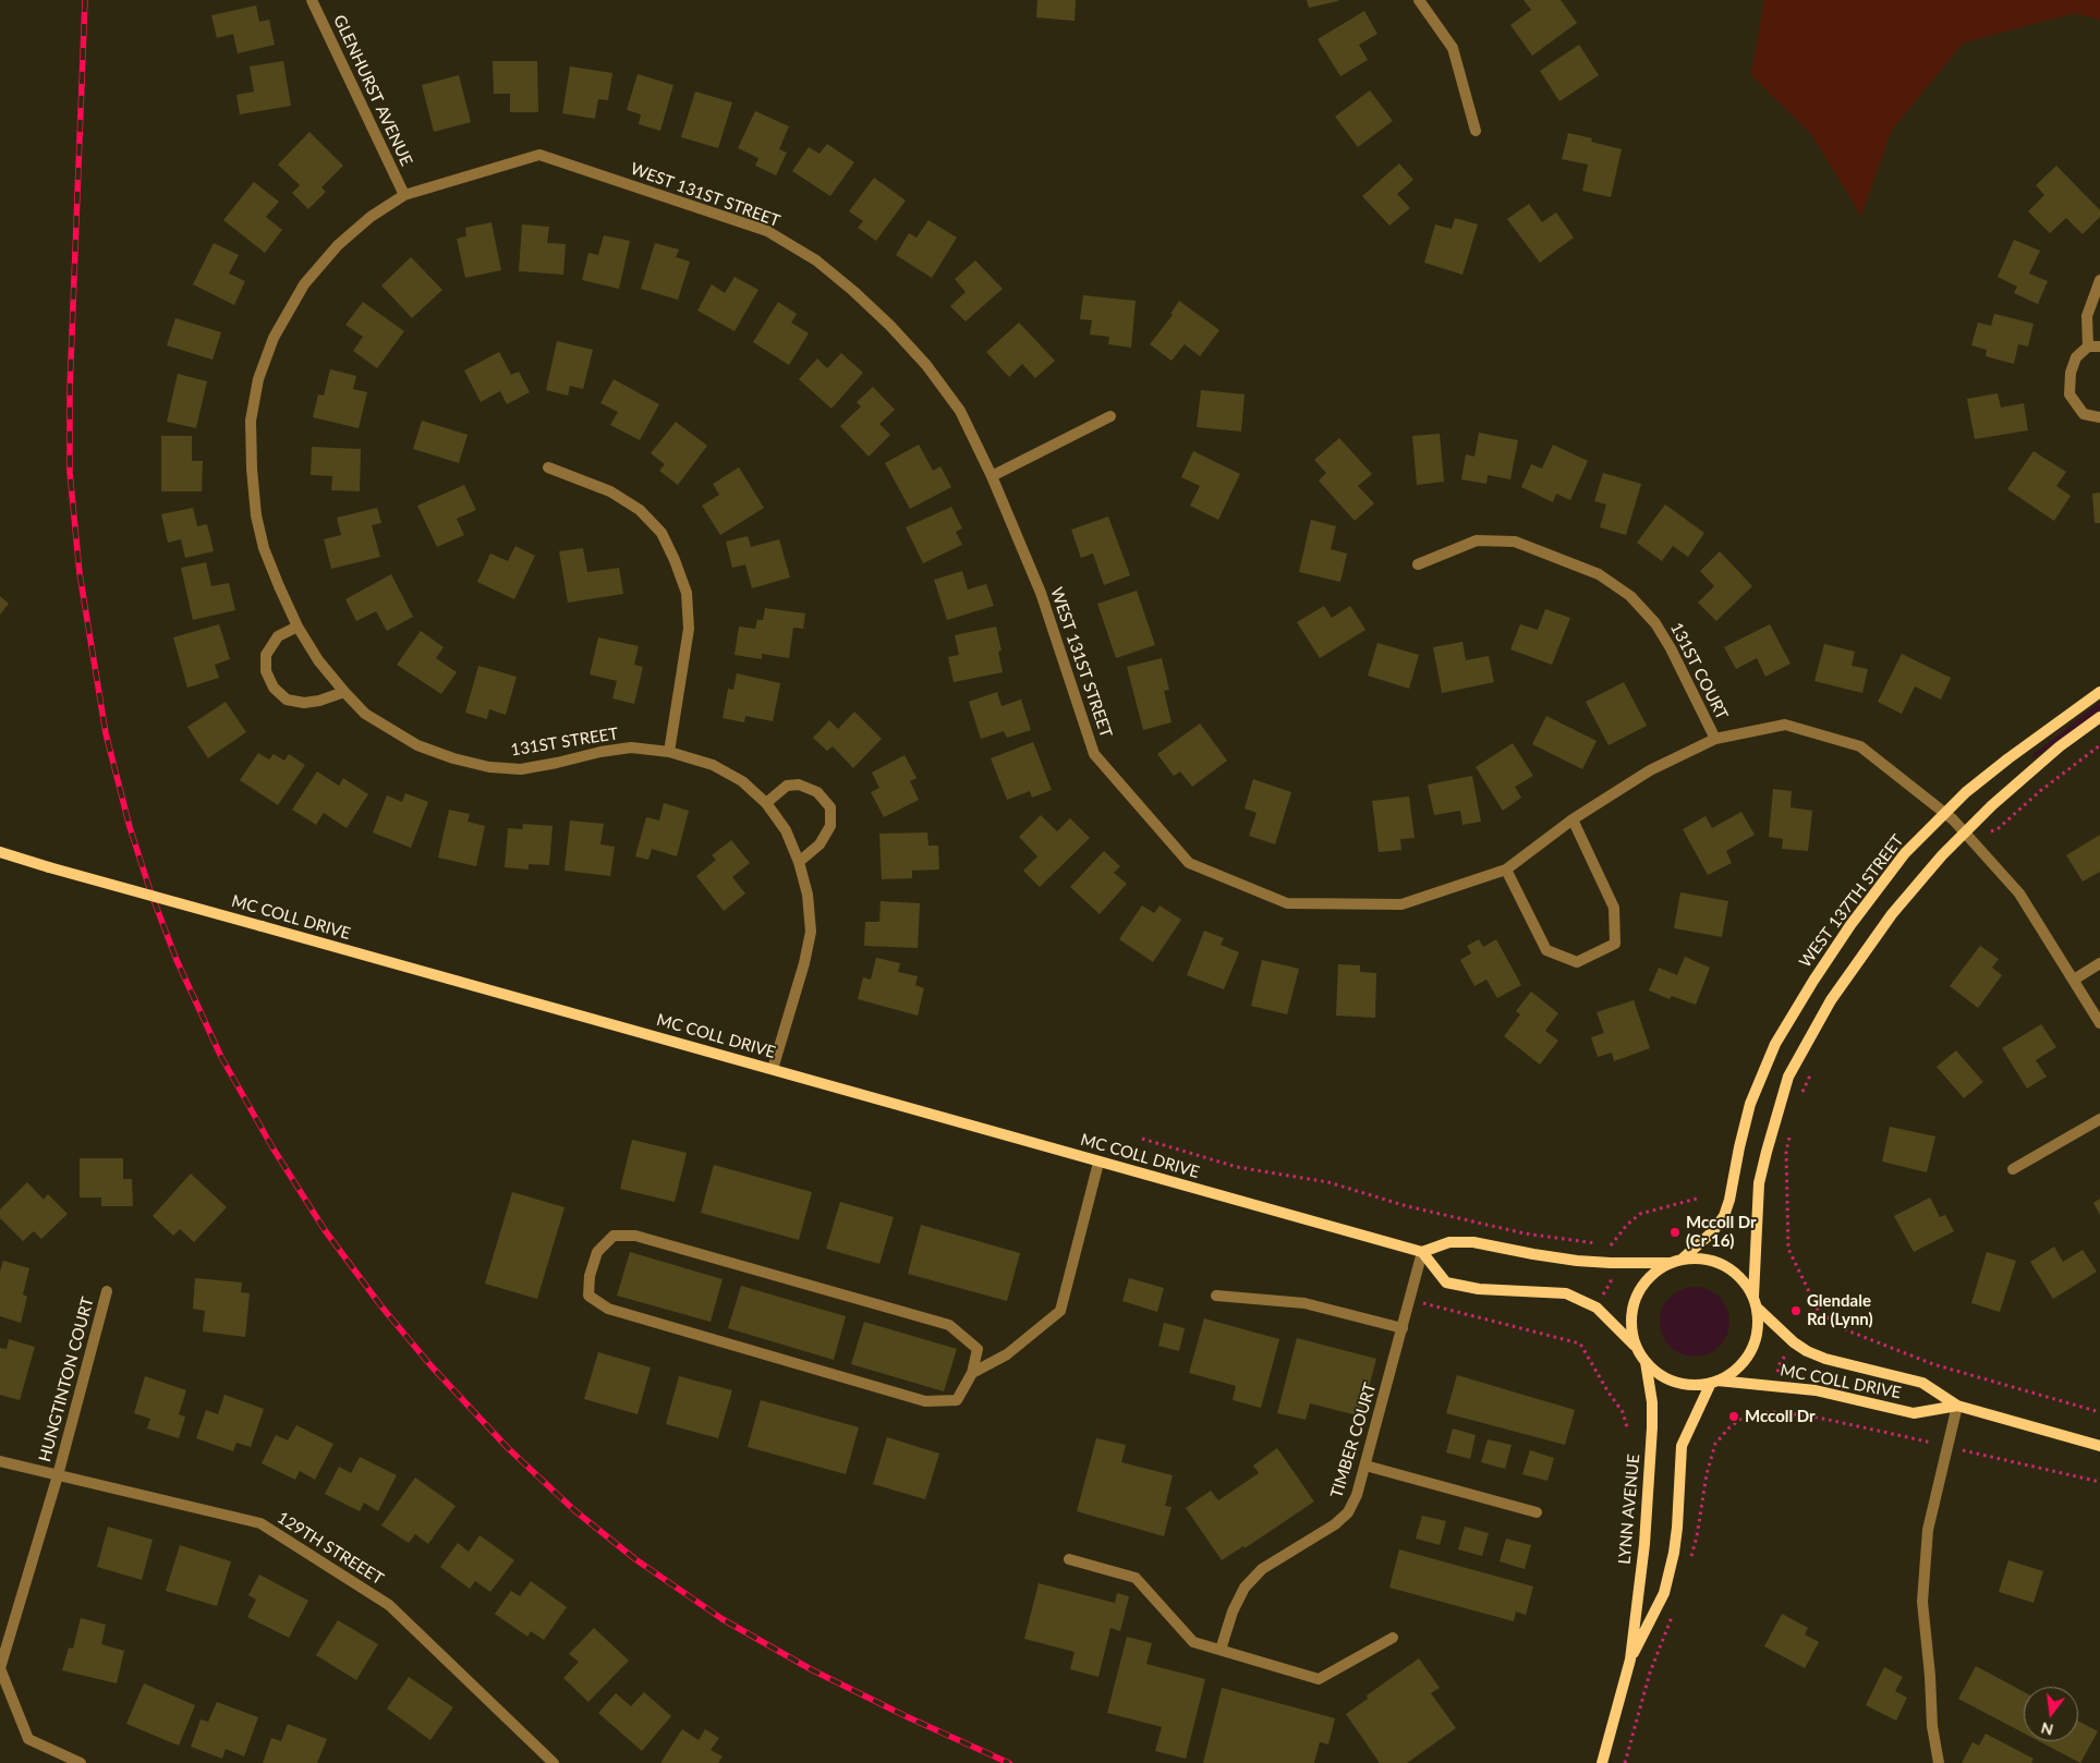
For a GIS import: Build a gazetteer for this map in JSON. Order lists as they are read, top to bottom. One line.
{"streets":{"main road":["WEST 137TH STREET","MC COLL DRIVE","LYNN AVENUE"],"street":["GLENHURST AVENUE","WEST 131ST STREET","131ST COURT","131ST STREET","HUNGTINTON COURT","TIMBER COURT","129TH STREEET"]},"crossings":[["GLENHURST AVENUE","WEST 131ST STREET"],["GLENHURST AVENUE","131ST STREET"],["WEST 131ST STREET","131ST COURT"],["WEST 131ST STREET","131ST STREET"],["WEST 131ST STREET","WEST 137TH STREET"],["131ST STREET","MC COLL DRIVE"],["WEST 137TH STREET","MC COLL DRIVE"],["WEST 137TH STREET","LYNN AVENUE"],["MC COLL DRIVE","TIMBER COURT"],["MC COLL DRIVE","LYNN AVENUE"],["HUNGTINTON COURT","129TH STREEET"]],"places":["Mccoll Dr (Cr 16)","Glendale Rd (Lynn)","Mccoll Dr"],"north":"bottom"}
